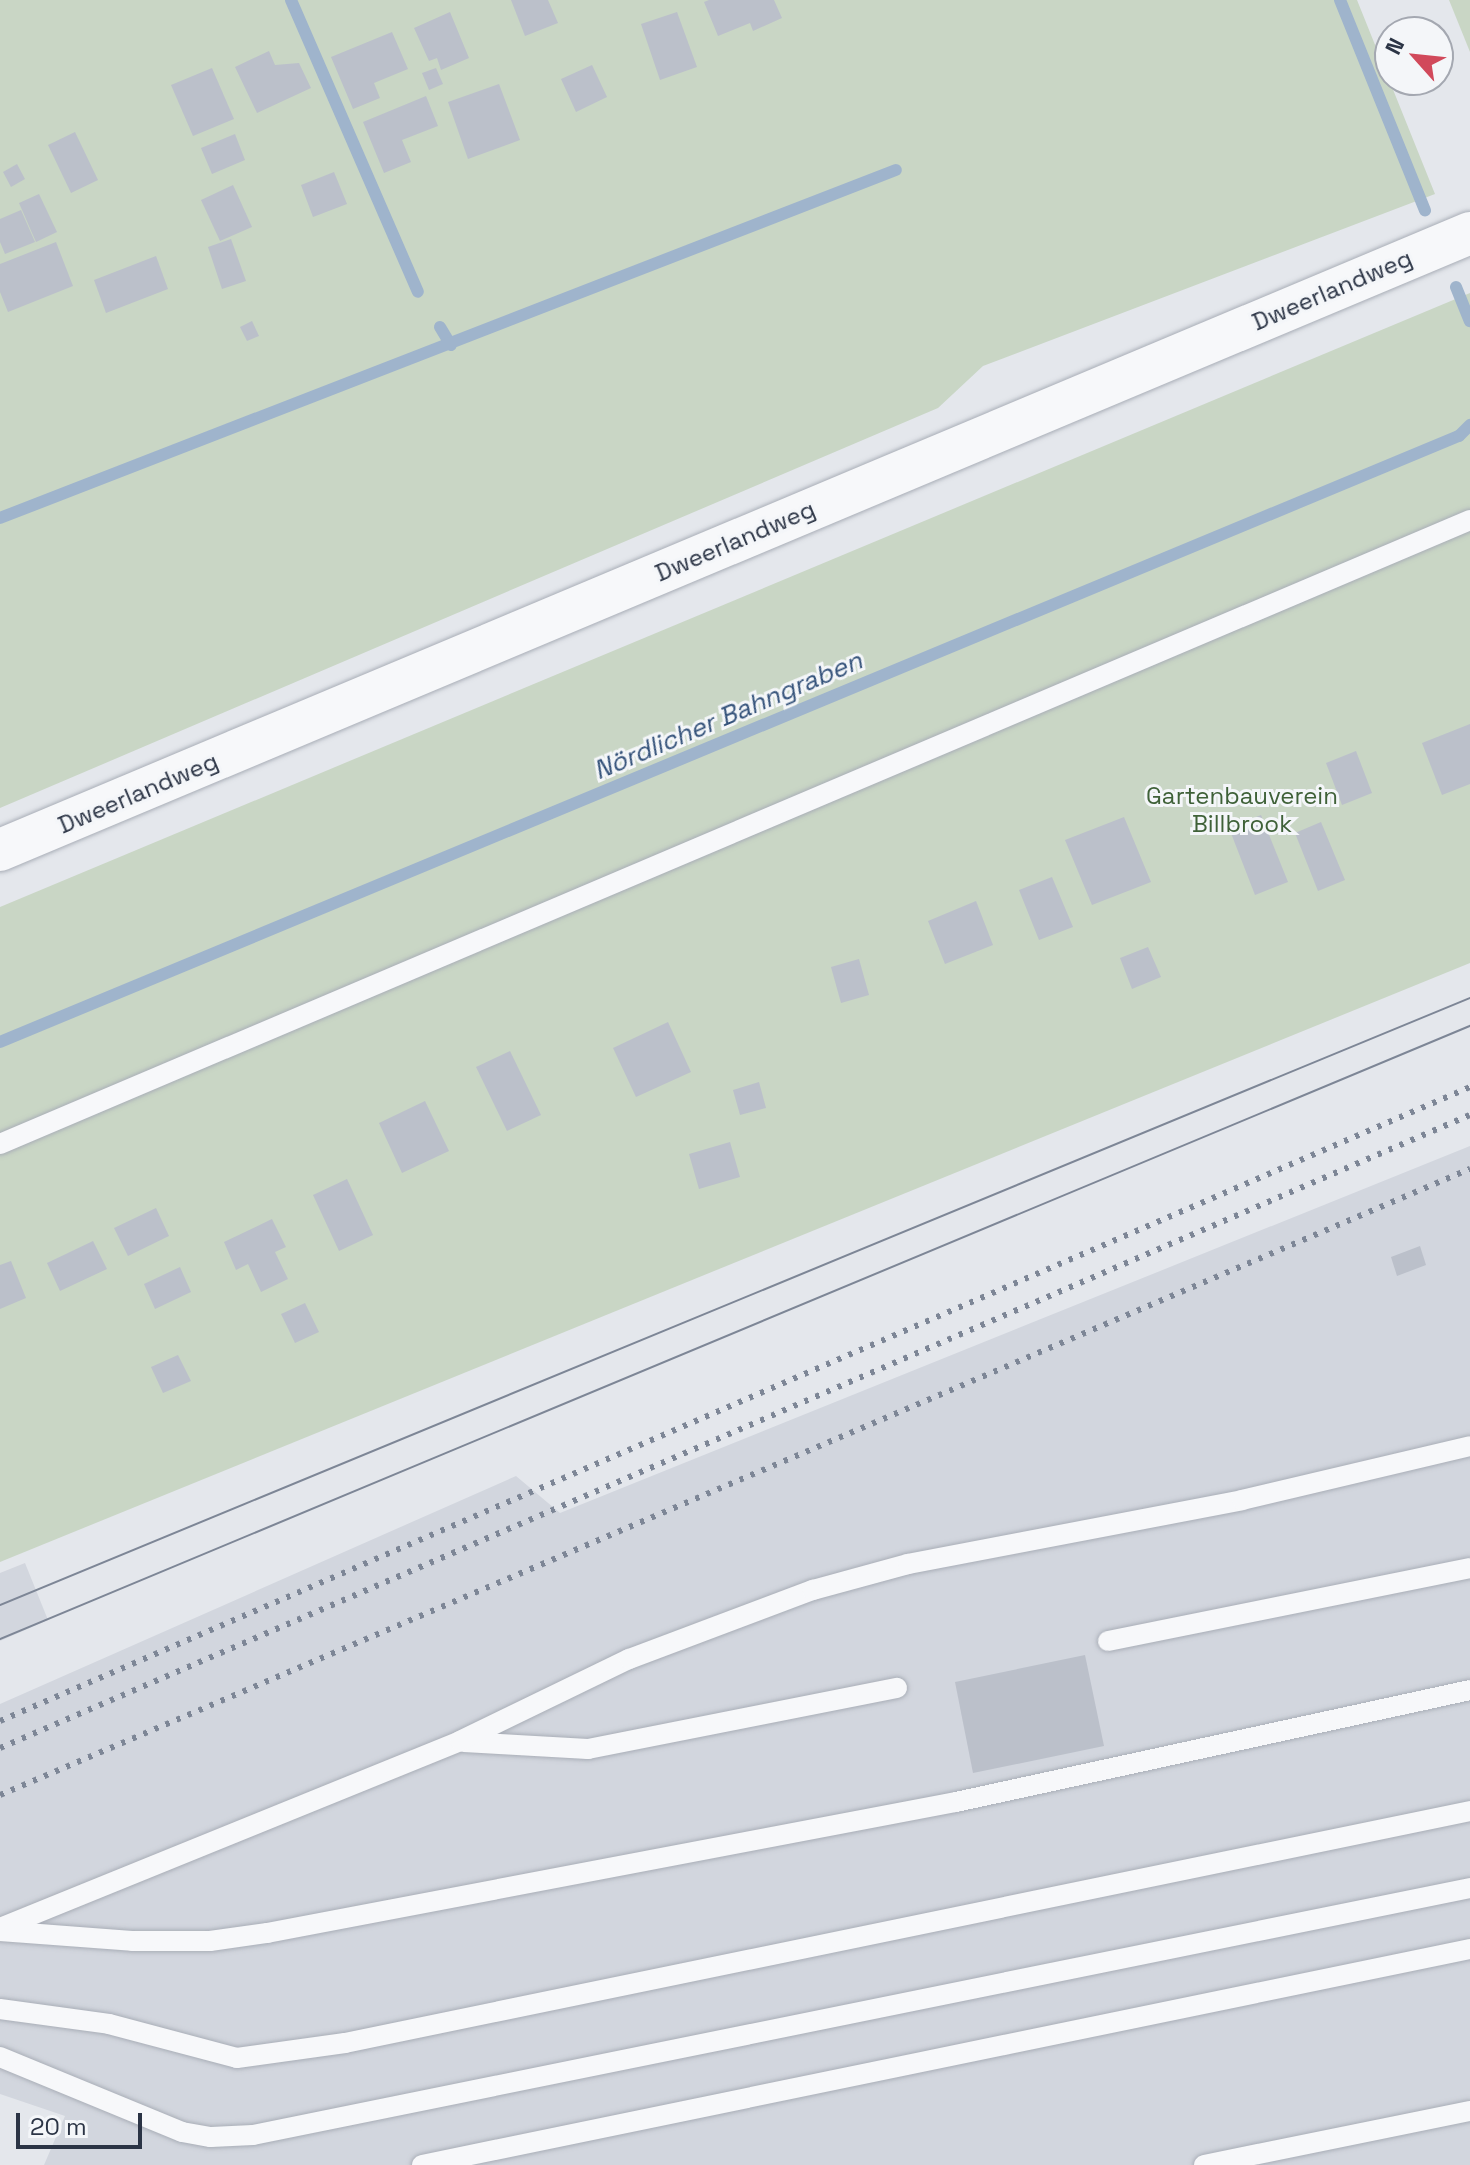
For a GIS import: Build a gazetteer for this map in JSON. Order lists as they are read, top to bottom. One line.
{"streets":{"street":["Dweerlandweg"]},"water":["Nördlicher Bahngraben"],"parks":["Gartenbauverein Billbrook"],"scale_bar":"20 m","north":"top left"}
